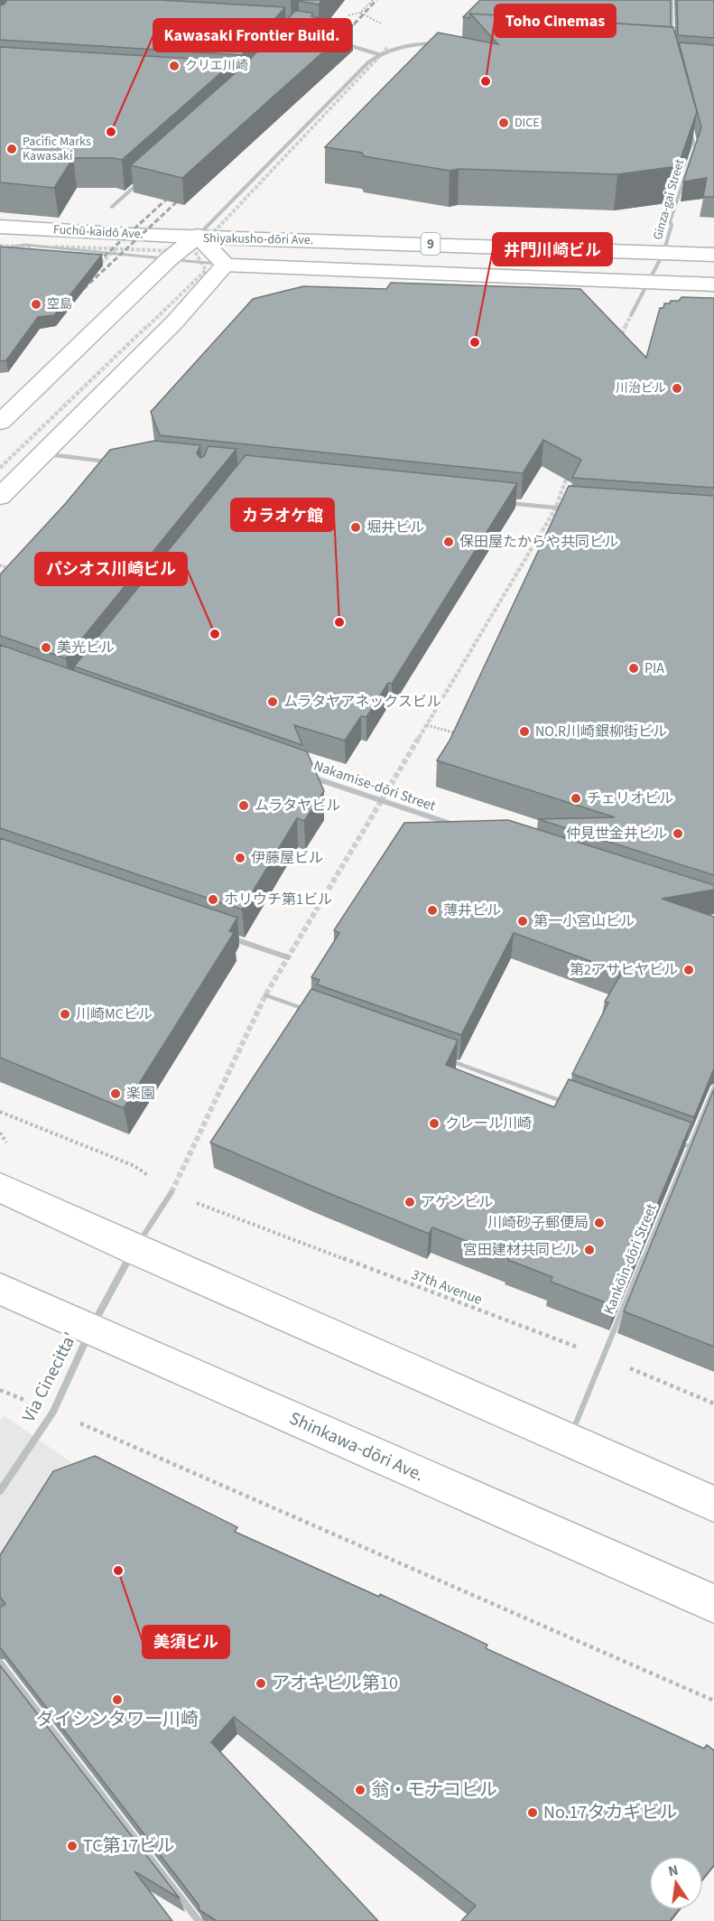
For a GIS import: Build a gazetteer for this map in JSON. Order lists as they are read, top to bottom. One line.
{"streets":{"main road":["Fuchū-kaidō Ave.","Shiyakusho-dōri Ave.","9","Shinkawa-dōri Ave."],"street":["Ginza-gai Street","Nakamise-dōri Street","Via Cinecitta'"],"lane":["Kankōin-dōri Street"],"path":["37th Avenue"]},"crossings":[["Ginza-gai Street","Shiyakusho-dōri Ave."],["Fuchū-kaidō Ave.","Shiyakusho-dōri Ave."],["Kankōin-dōri Street","37th Avenue"],["37th Avenue","Via Cinecitta'"],["Via Cinecitta'","Shinkawa-dōri Ave."]],"places":["クリエ川崎","Toho Cinemas","DICE","Kawasaki Frontier Build.","Pacific Marks Kawasaki","空島","井門川崎ビル","川治ビル","堀井ビル","保田屋たからや共同ビル","カラオケ館","パシオス川崎ビル","美光ビル","PIA","ムラタヤアネックスビル","NO.R川崎銀柳街ビル","チェリオビル","ムラタヤビル","仲見世金井ビル","伊藤屋ビル","ホリウチ第1ビル","薄井ビル","第一小宮山ビル","第2アサヒヤビル","川崎MCビル","楽園","クレール川崎","アゲンビル","川崎砂子郵便局","宮田建材共同ビル","美須ビル","アオキビル第10","ダイシンタワー川崎","翁・モナコビル","No.17タカギビル","TC第17ビル"],"north":"top"}
